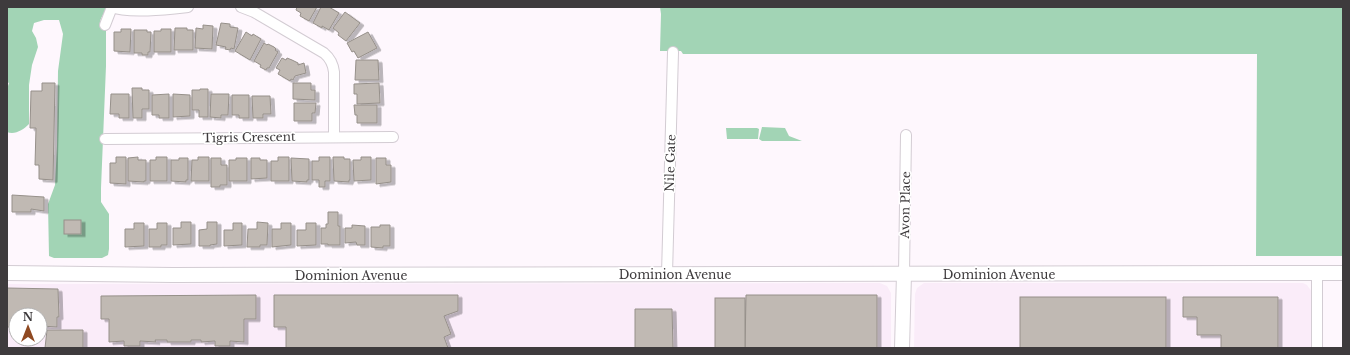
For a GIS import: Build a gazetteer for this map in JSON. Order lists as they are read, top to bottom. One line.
{"streets":{"main road":["Dominion Avenue"],"street":["Tigris Crescent","Nile Gate","Avon Place"]},"crossings":[["Nile Gate","Dominion Avenue"],["Avon Place","Dominion Avenue"]],"north":"top"}
